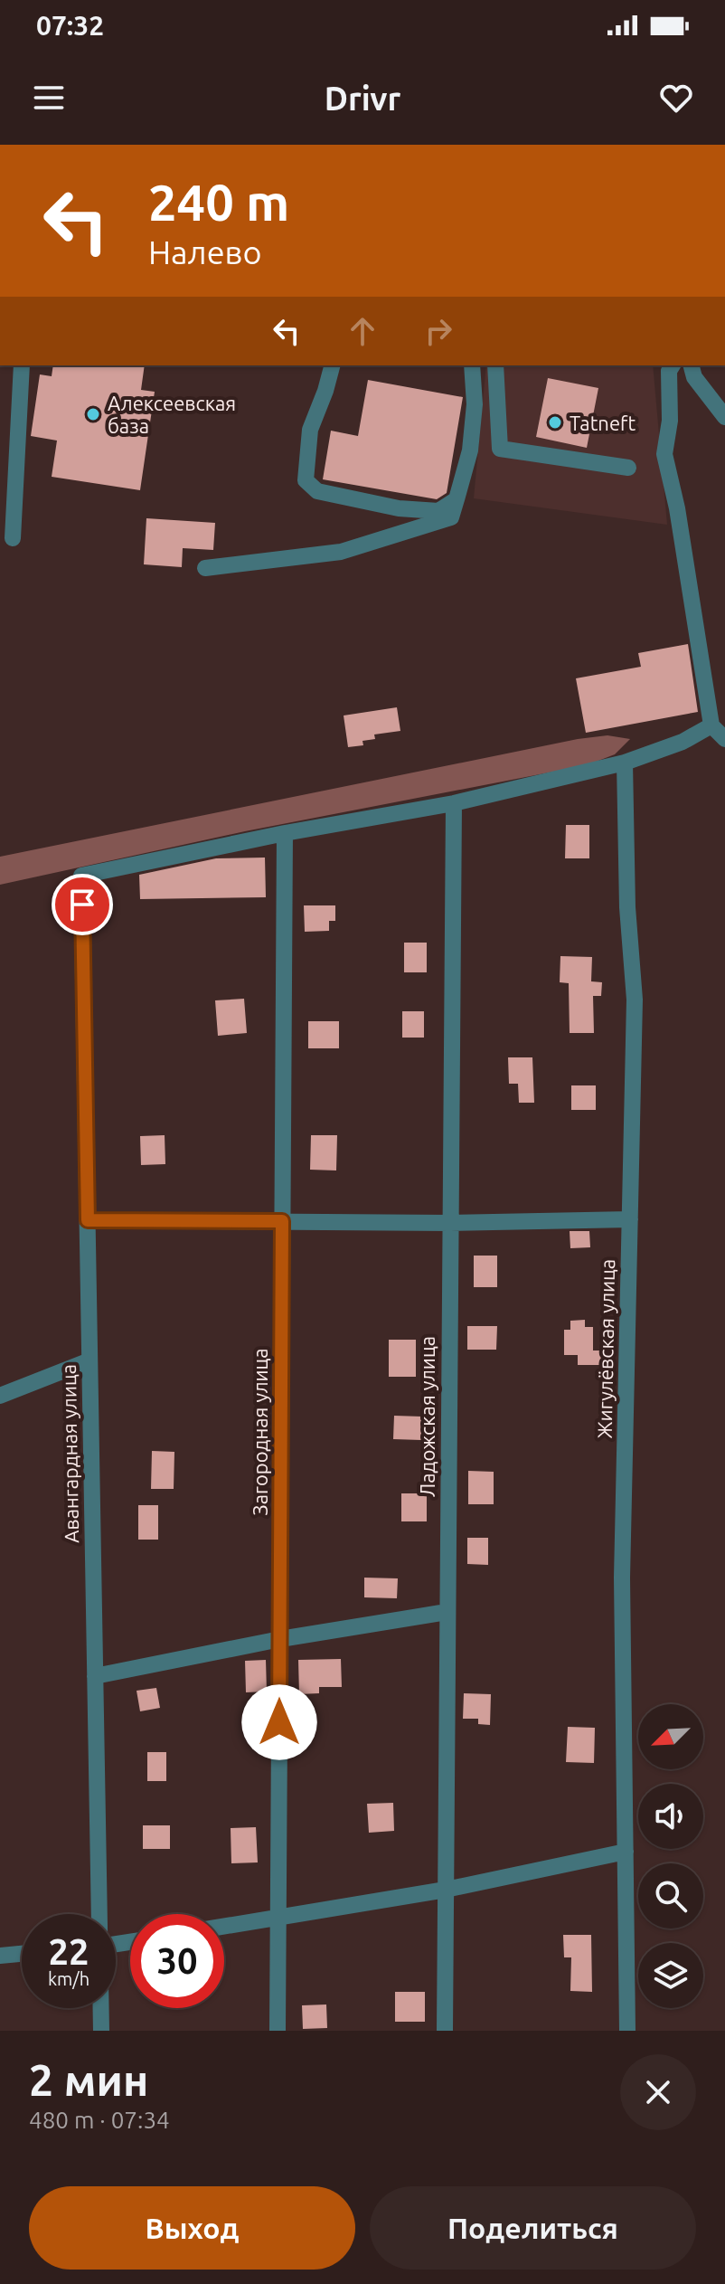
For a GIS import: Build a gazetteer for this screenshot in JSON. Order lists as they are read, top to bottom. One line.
{"streets":{"street":["Жигулёвская улица","Ладожская улица","Загородная улица","Авангардная улица"]},"crossings":[["Загородная улица","Авангардная улица"]],"places":["Алексеевская база","Tatneft"],"north":"bottom left","page":{"status":"07:32","header":"Drivr","turn":["240 m","Налево"],"speed":"22 km/h","limit":"30","heading":["2 мин","480 m · 07:34"],"buttons":["Выход","Поделиться"]}}
